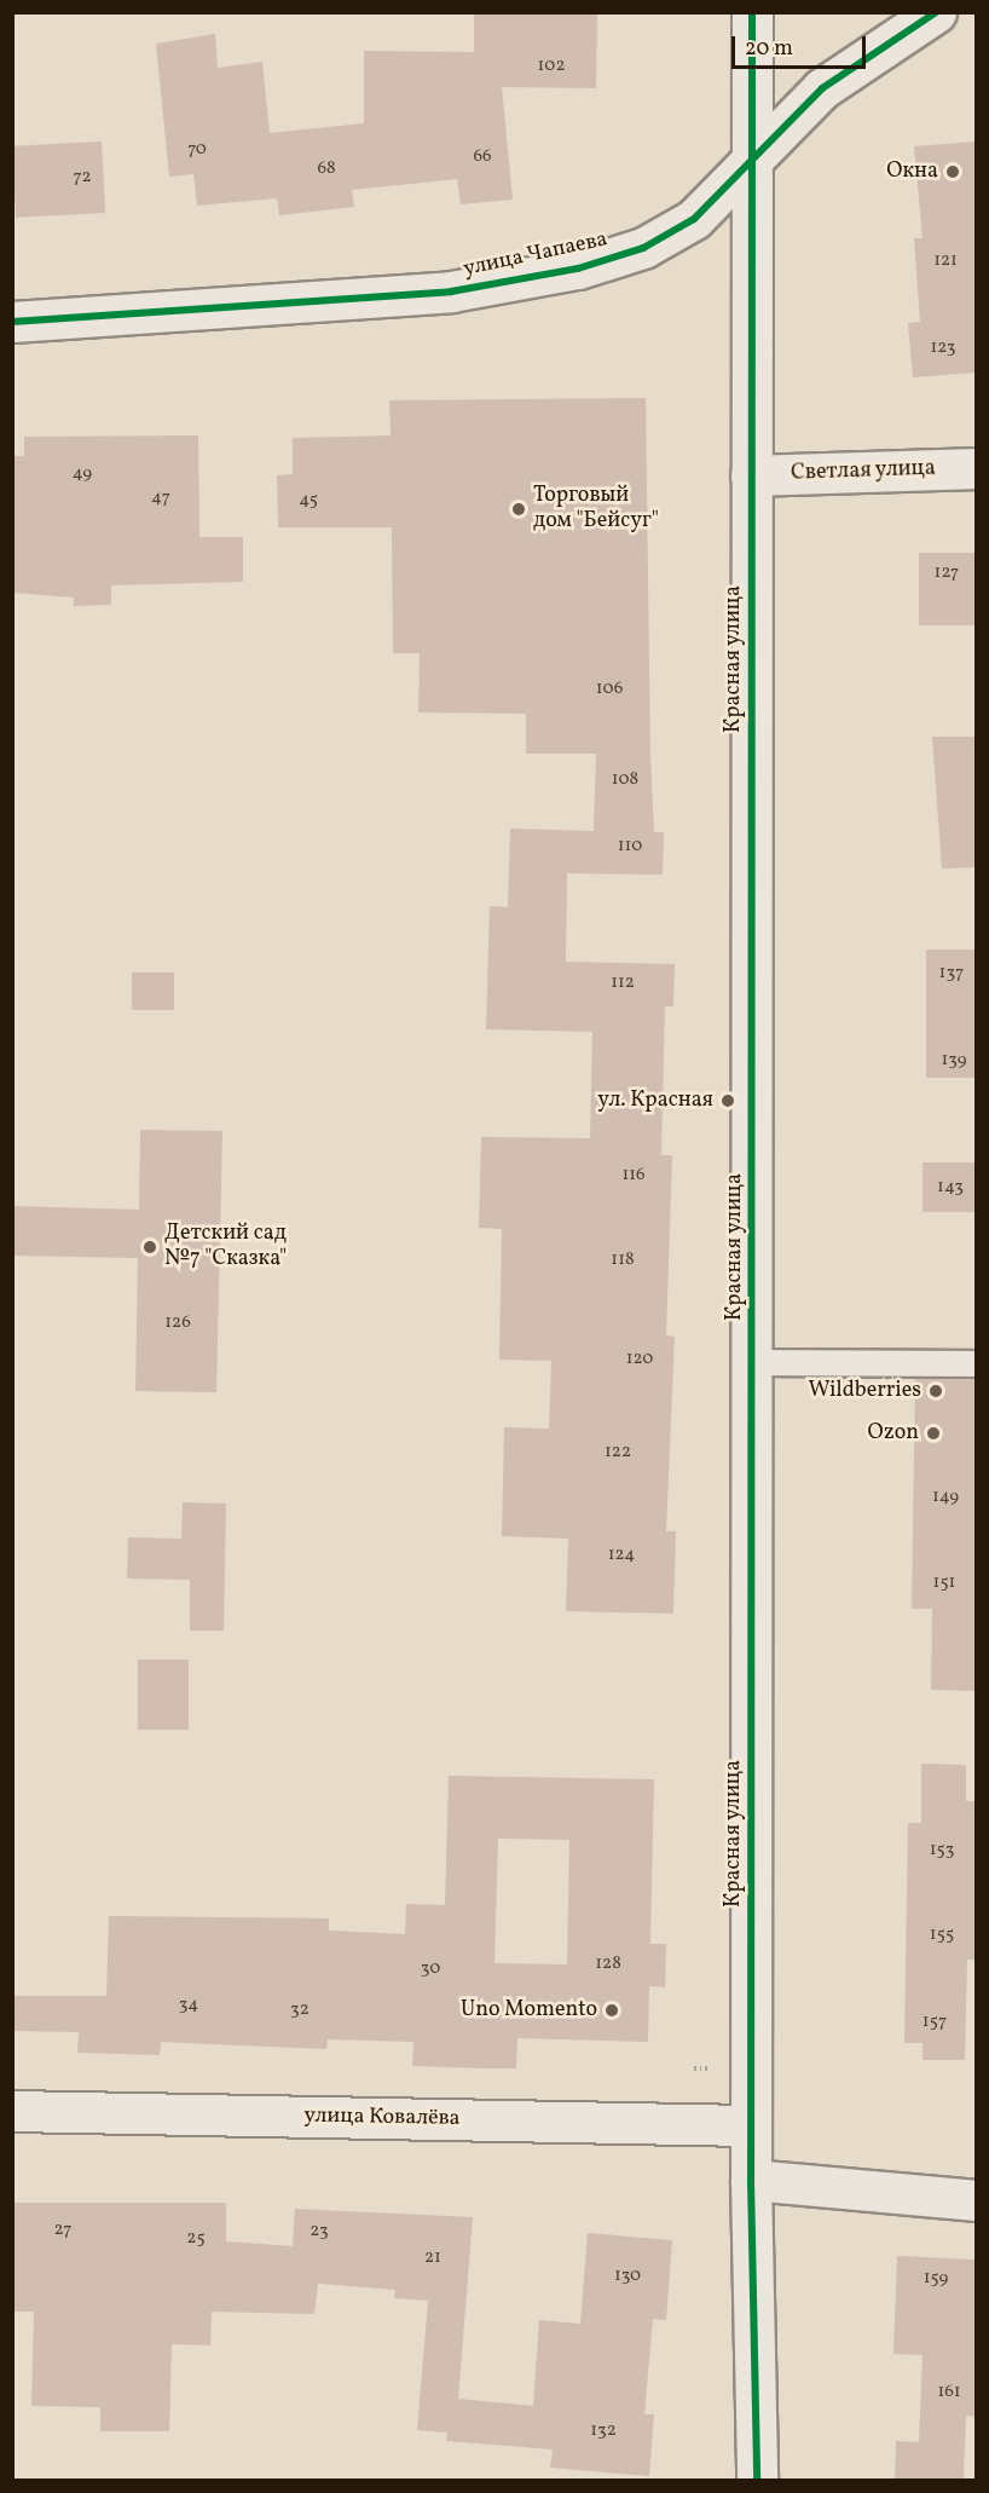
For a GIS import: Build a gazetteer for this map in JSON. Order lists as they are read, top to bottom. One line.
{"streets":{"street":["улица Чапаева","Светлая улица","Красная улица","улица Ковалёва"]},"crossings":[["улица Чапаева","Красная улица"],["Светлая улица","Красная улица"],["Красная улица","улица Ковалёва"]],"places":["Окна","Торговый дом \"Бейсуг\"","ул. Красная","Детский сад №7 \"Сказка\"","Wildberries","Ozon","Uno Momento"],"house_numbers":["102","70","66","68","72","121","123","49","47","45","127","106","108","110","137","112","139","116","143","118","126","120","122","149","124","151","153","155","128","30","34","32","157","27","23","25","21","130","159","161","132"],"scale_bar":"20 m"}
